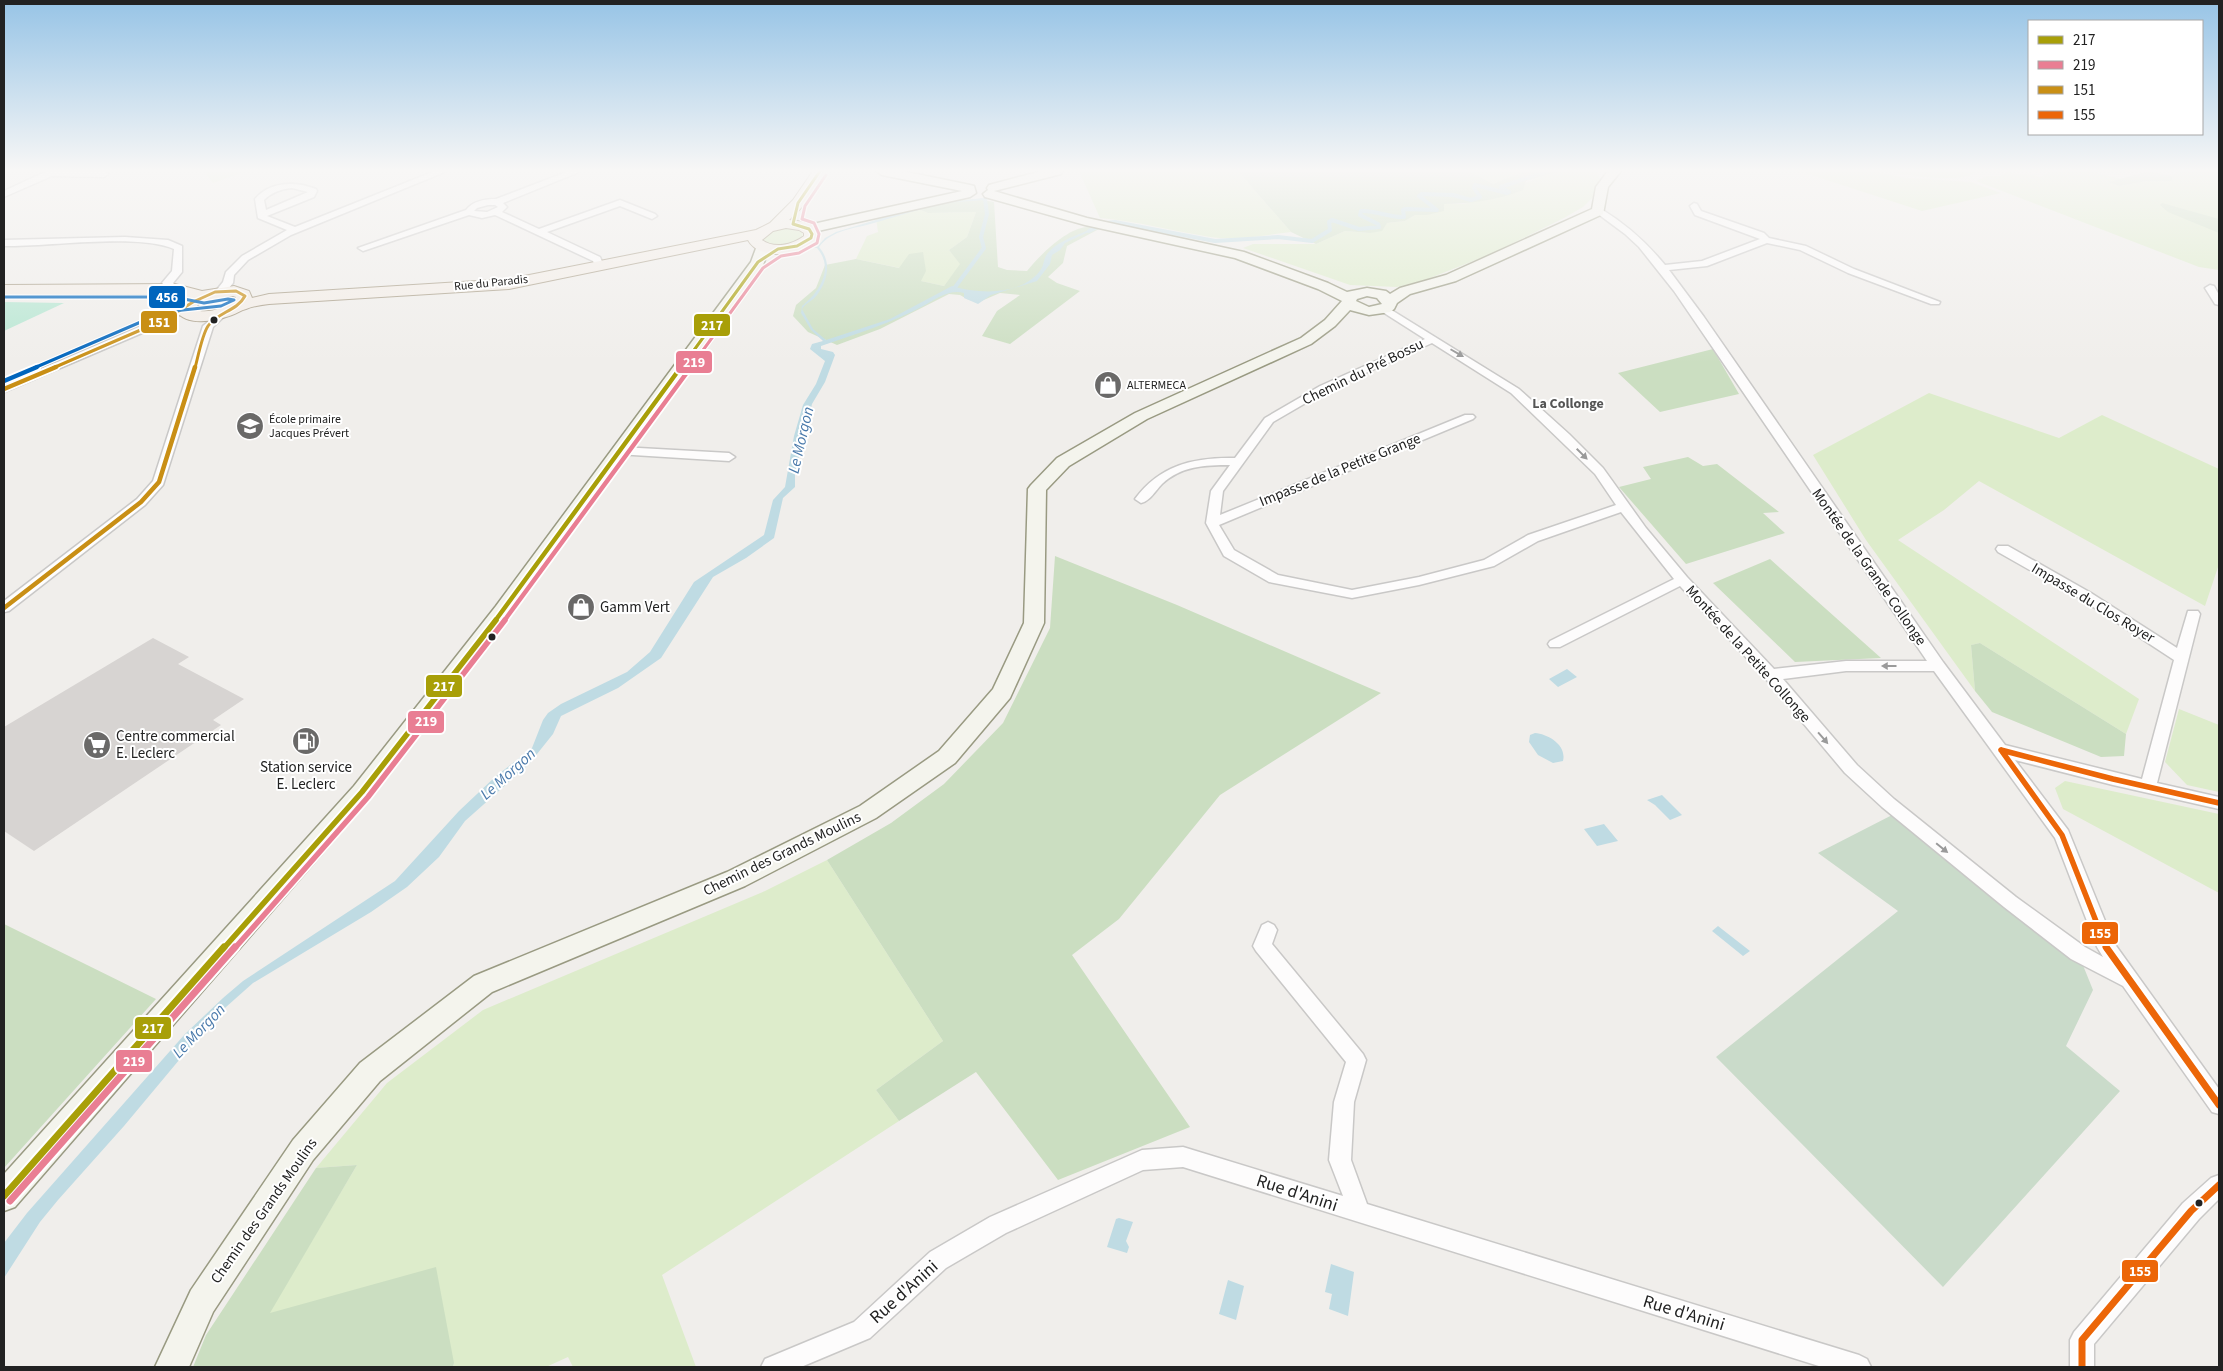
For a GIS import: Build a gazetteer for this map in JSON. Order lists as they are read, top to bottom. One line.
{"streets":{"main road":["Rue du Paradis"],"street":["Chemin du Pré Bossu","Impasse de la Petite Grange","Montée de la Grande Collonge","Impasse du Clos Royer","Montée de la Petite Collonge","Chemin des Grands Moulins","Rue d'Anini"]},"crossings":[["Chemin du Pré Bossu","Impasse de la Petite Grange"],["Chemin du Pré Bossu","Montée de la Petite Collonge"],["Montée de la Grande Collonge","Montée de la Petite Collonge"],["Montée de la Petite Collonge","Chemin des Grands Moulins"]],"one_way":["Montée de la Petite Collonge"],"districts":["La Collonge"],"water":["Le Morgon"],"places":{"shop":["ALTERMECA","Gamm Vert"],"school or university":["École primaire Jacques Prévert"],"fuel station":["Station service E. Leclerc"],"supermarket":["Centre commercial E. Leclerc"]},"lines":["transit line 217","transit line 219","transit line 151","transit line 456","transit line 155"],"legend":["217","219","151","155"]}
